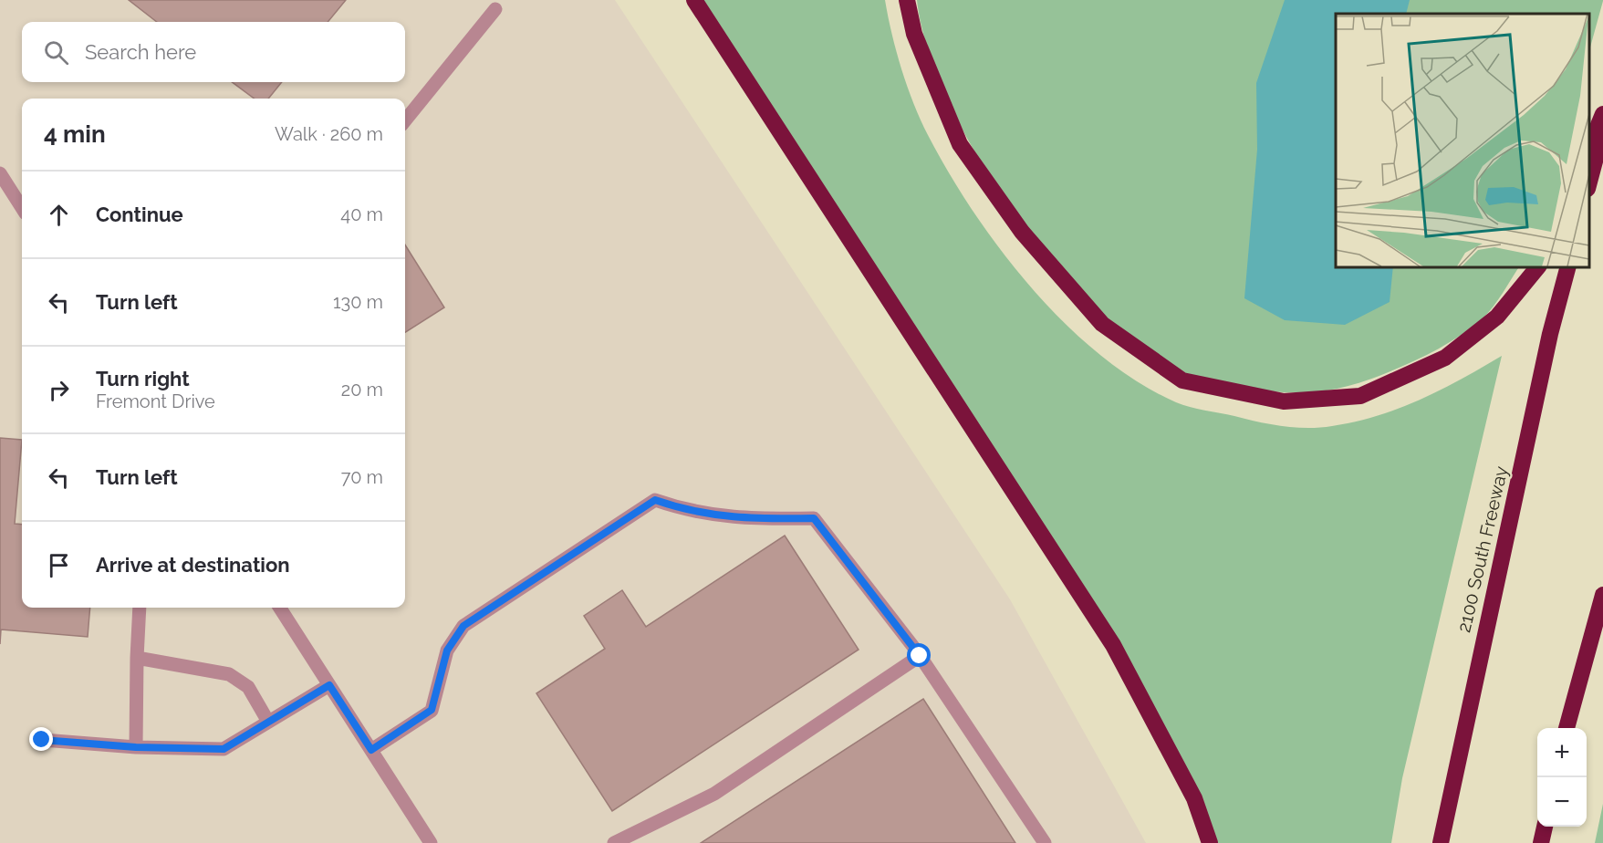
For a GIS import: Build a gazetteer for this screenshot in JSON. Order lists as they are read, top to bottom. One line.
{"streets":{"highway":["2100 South Freeway"]},"page":{"search":"Search here","heading":["4 min","Walk · 260 m"],"list":[["Continue","40 m"],["Turn left","130 m"],["Turn right","Fremont Drive","20 m"],["Turn left","70 m"],"Arrive at destination"],"map_buttons":["+","−"]}}
